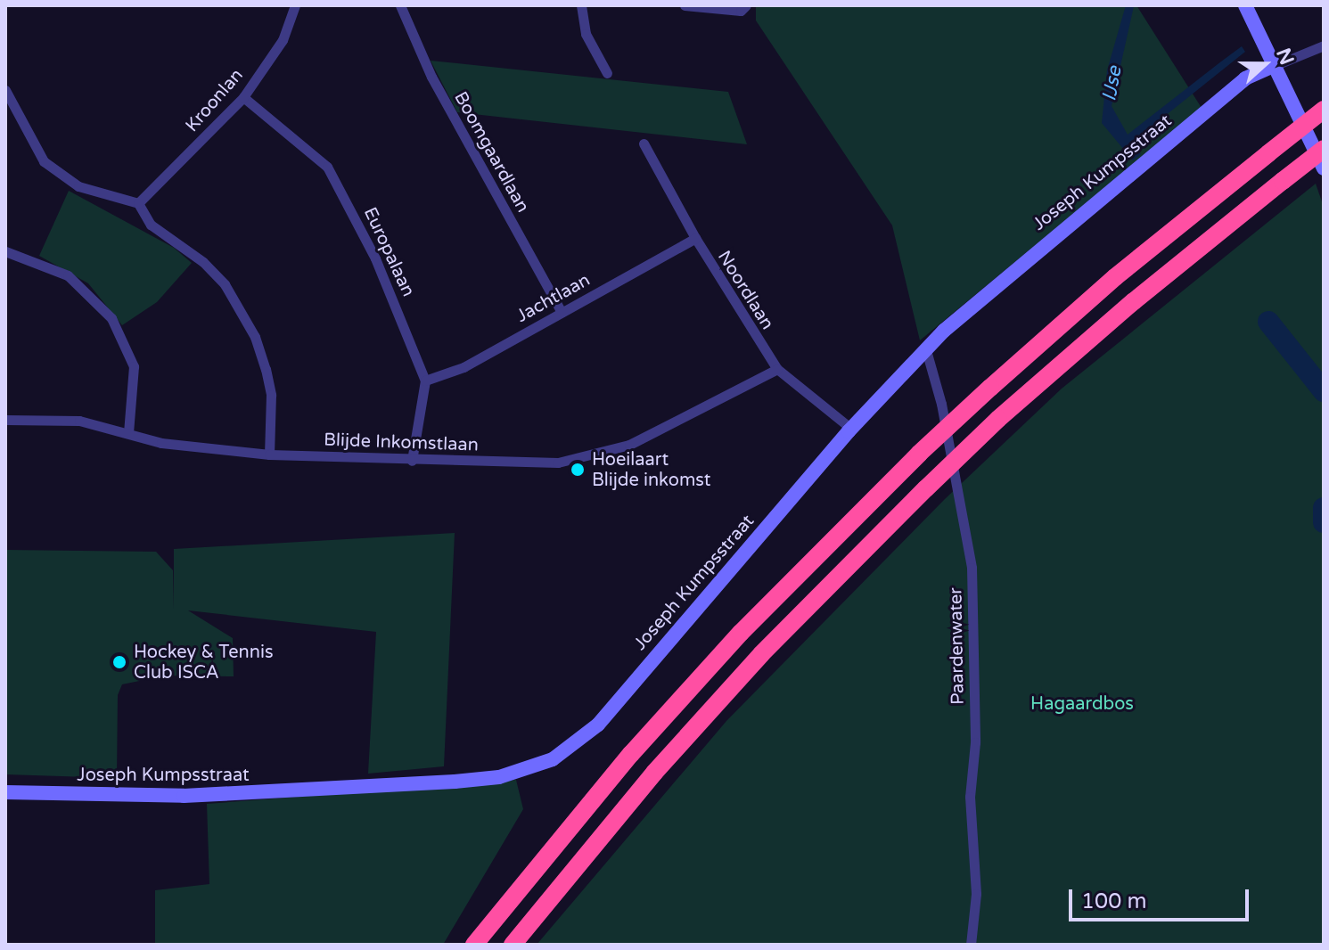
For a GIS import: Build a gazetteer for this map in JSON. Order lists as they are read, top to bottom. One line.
{"streets":{"street":["Kroonlan","Boomgaardlaan","Joseph Kumpsstraat","Europalaan","Noordlaan","Jachtlaan","Blijde Inkomstlaan","Paardenwater"]},"crossings":[["Kroonlan","Europalaan"],["Boomgaardlaan","Jachtlaan"],["Joseph Kumpsstraat","Noordlaan"],["Joseph Kumpsstraat","Paardenwater"],["Europalaan","Jachtlaan"],["Noordlaan","Jachtlaan"],["Noordlaan","Blijde Inkomstlaan"]],"water":["IJse"],"parks":["Hagaardbos"],"places":["Hoeilaart Blijde inkomst","Hockey & Tennis Club ISCA"],"scale_bar":"100 m","north":"right"}
